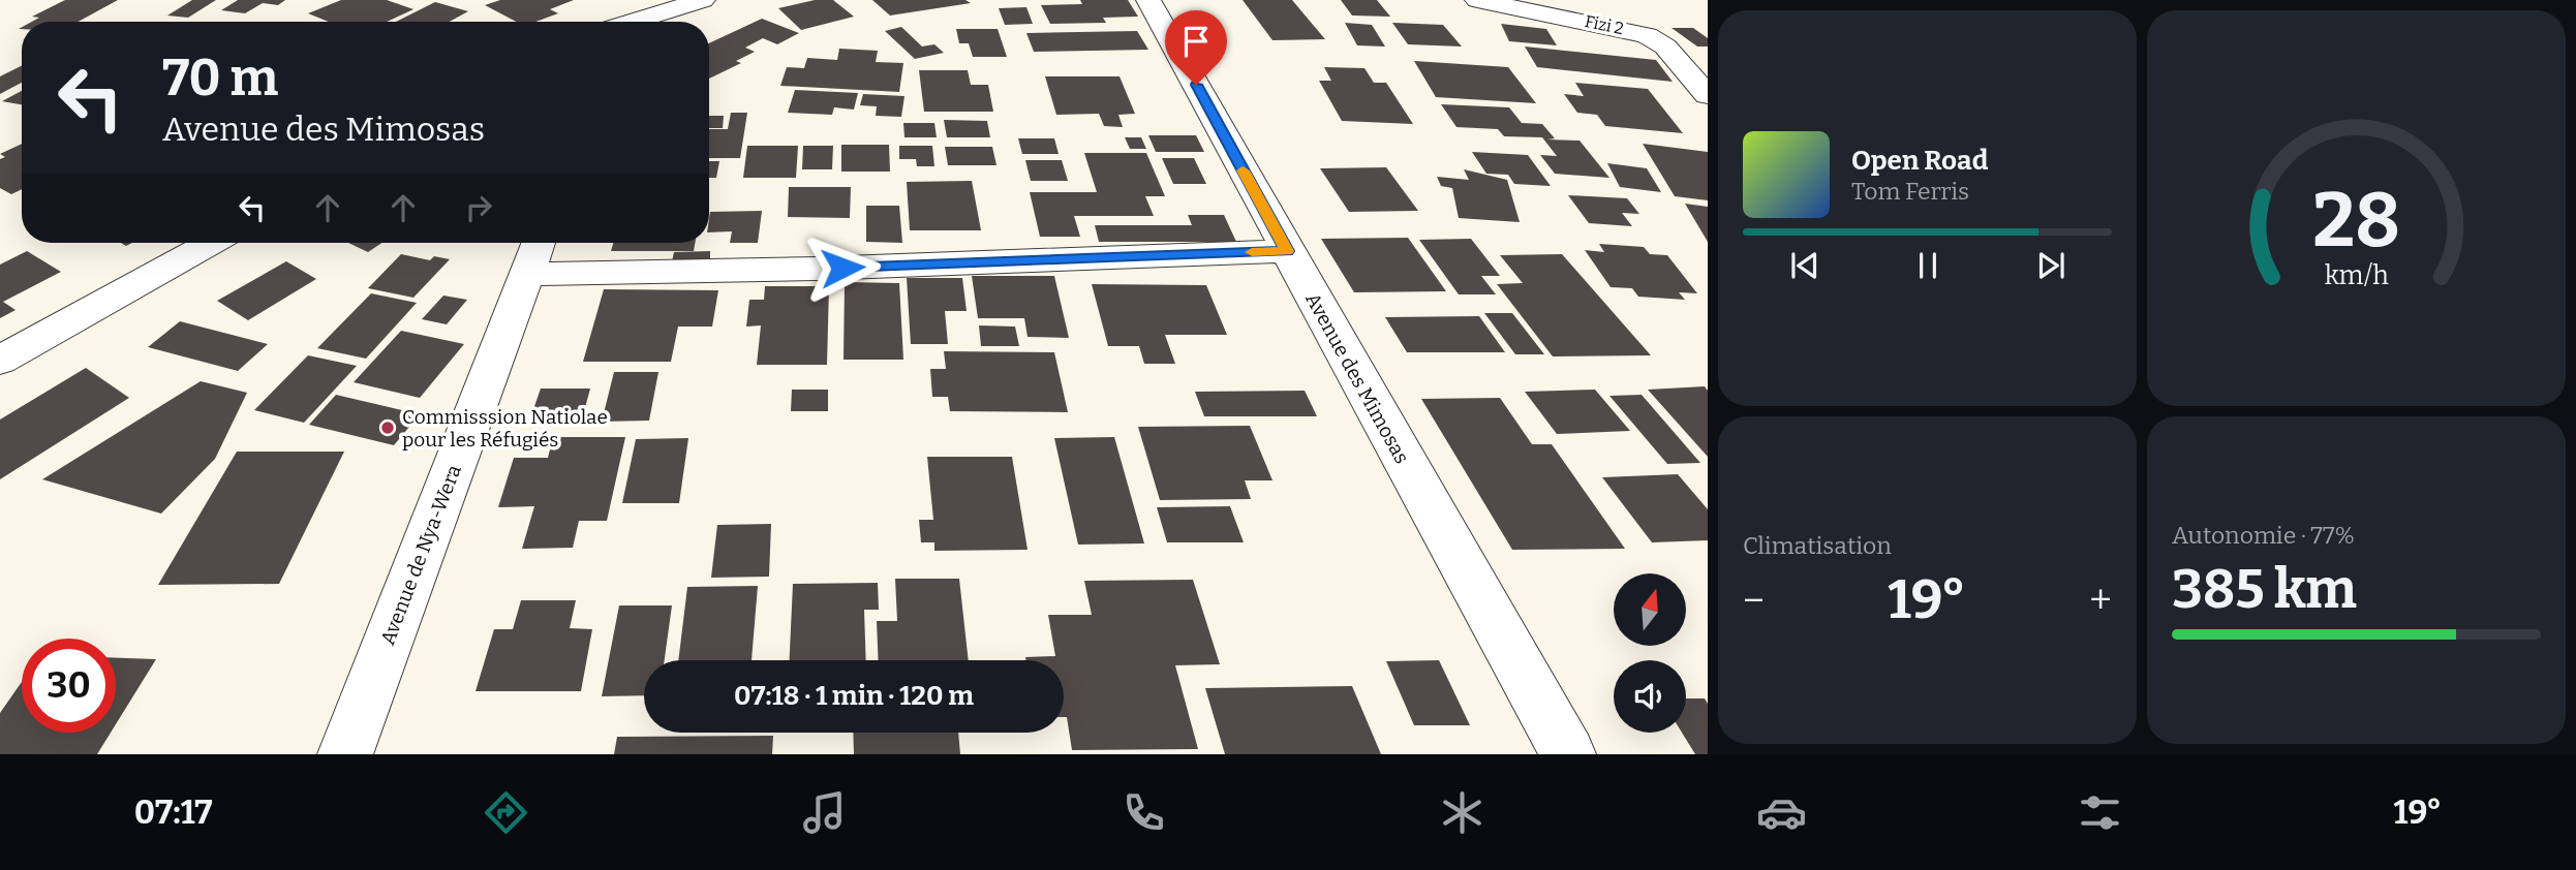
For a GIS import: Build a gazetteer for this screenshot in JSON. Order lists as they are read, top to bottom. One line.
{"streets":{"street":["Fizi 2","Avenue des Mimosas","Avenue de Nya-Wera"]},"places":["Commisssion Natiolae pour les Réfugiés"],"north":"top","page":{"turn":["70 m","Avenue des Mimosas"],"song":["Open Road","Tom Ferris"],"tile":["Climatisation",["Autonomie · 77%","385 km"]],"heat":["−","19°","+"],"limit":"30","trip":"07:18 · 1 min · 120 m","tabs":["07:17","19°"],"gauge":["28","km/h"]}}
